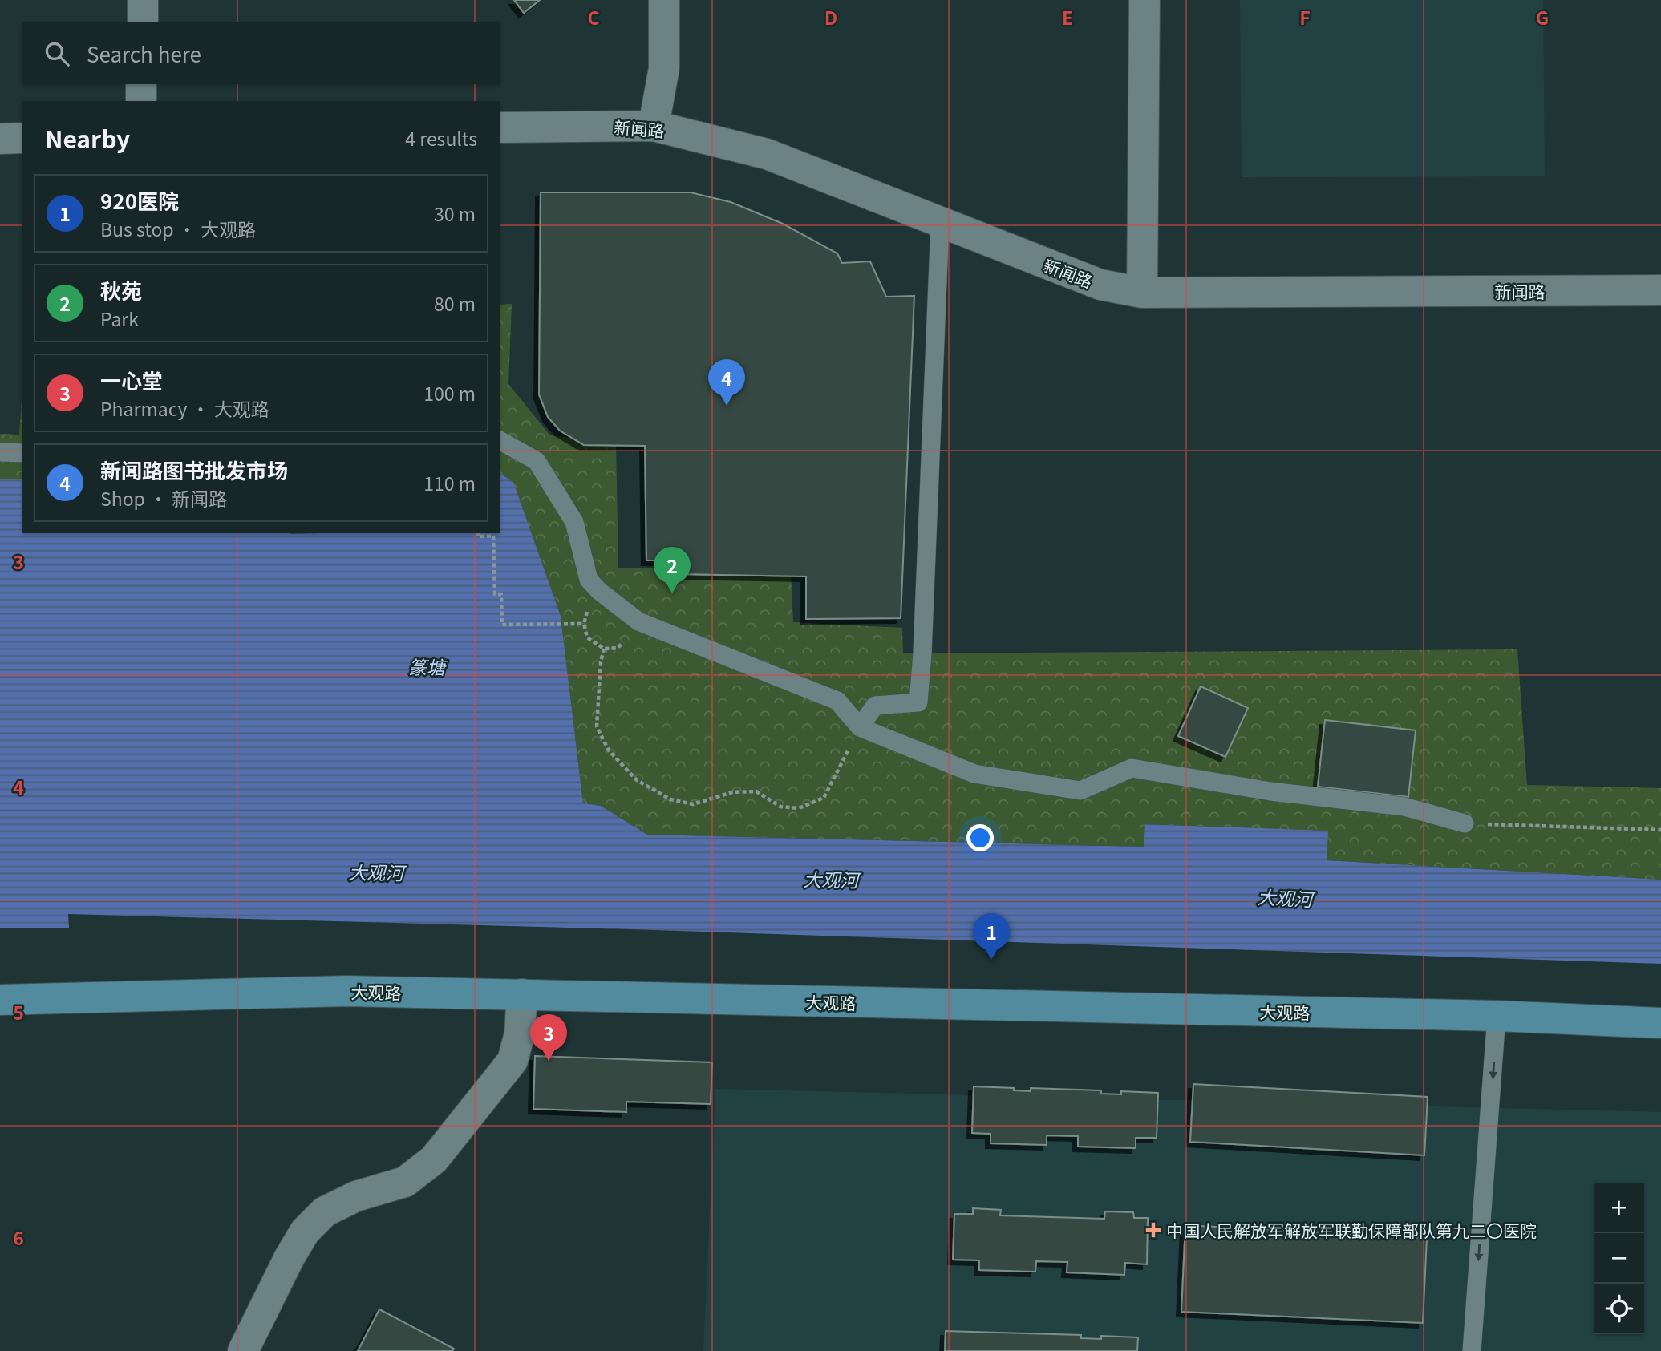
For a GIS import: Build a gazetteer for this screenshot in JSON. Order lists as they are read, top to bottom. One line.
{"streets":{"main road":["大观路"],"street":["新闻路"]},"water":["篆塘","大观河"],"places":{"health":["中国人民解放军解放军联勤保障部队第九二〇医院"]},"page":{"search":"Search here","heading":["Nearby","4 results"],"list":[{"mark":"1","name":"920医院","note":"Bus stop · 大观路","value":"30 m"},{"mark":"2","name":"秋苑","note":"Park","value":"80 m"},{"mark":"3","name":"一心堂","note":"Pharmacy · 大观路","value":"100 m"},{"mark":"4","name":"新闻路图书批发市场","note":"Shop · 新闻路","value":"110 m"}],"pins":["4","2","1","3"],"map_buttons":["+","−"]},"grid":{"columns":["C","D","E","F","G"],"rows":["3","4","5","6"]}}
